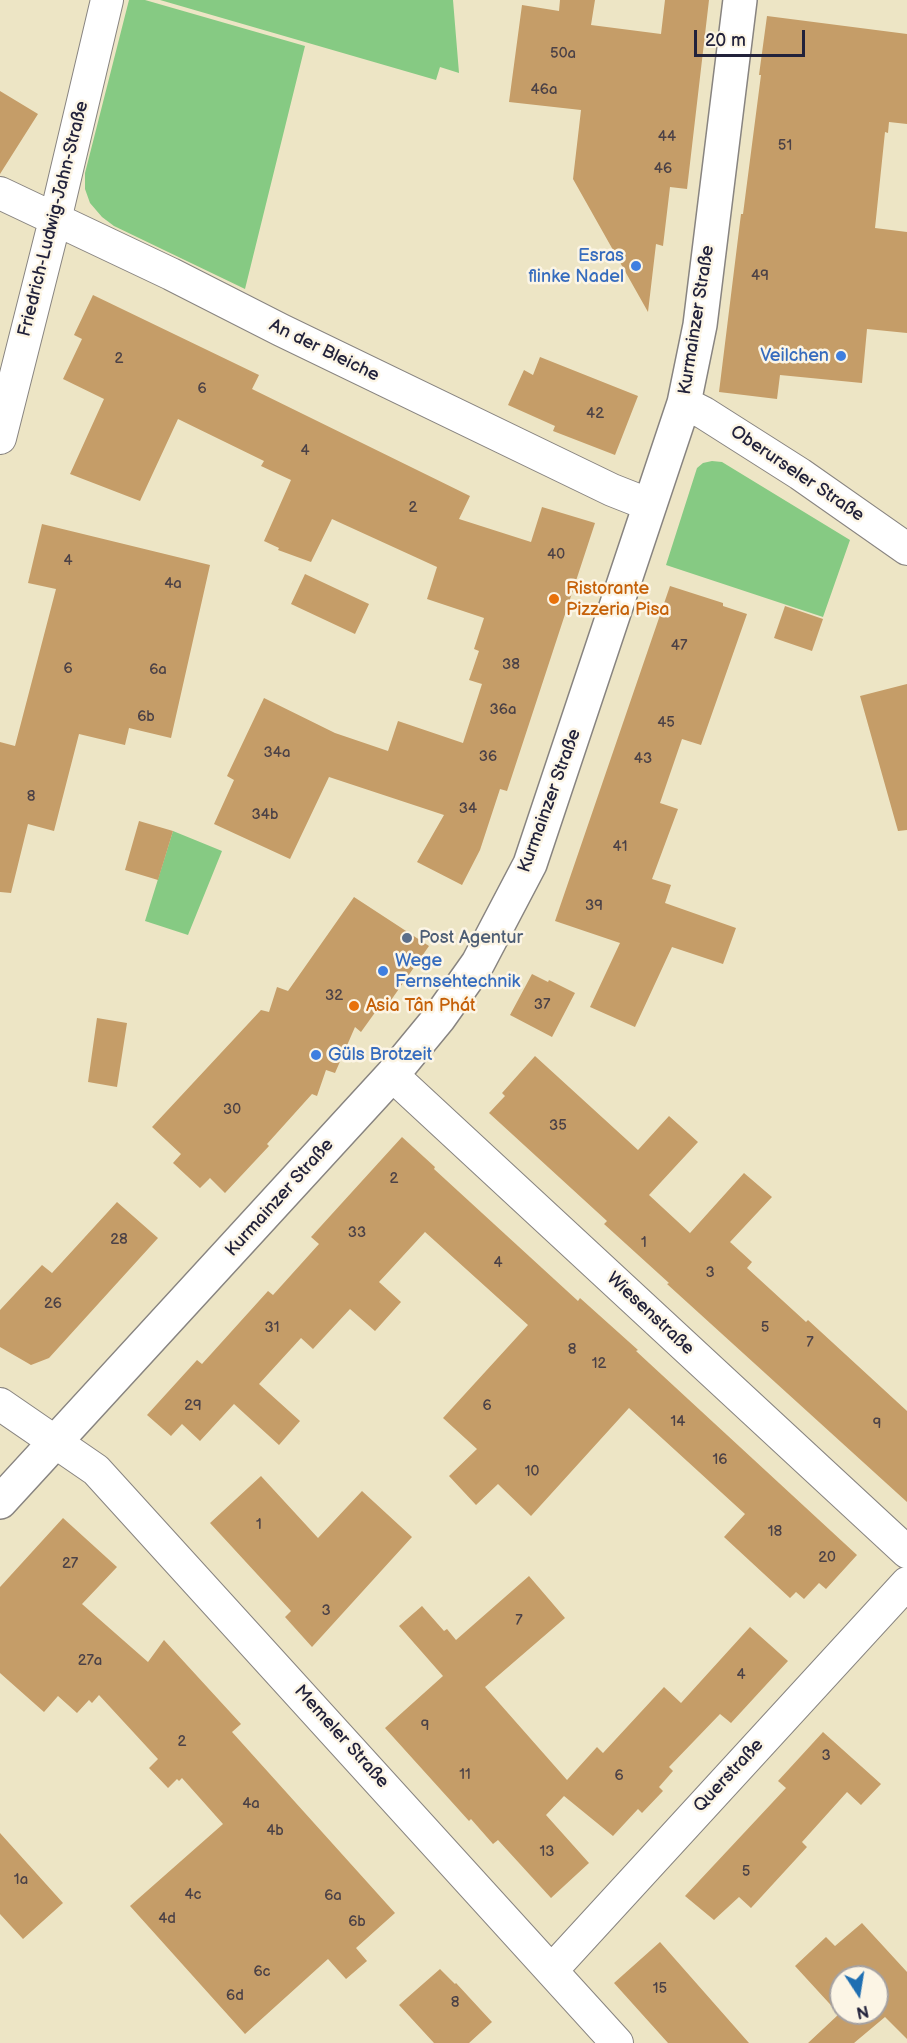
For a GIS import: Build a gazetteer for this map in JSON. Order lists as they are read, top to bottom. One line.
{"streets":{"main road":["Kurmainzer Straße"],"street":["Friedrich-Ludwig-Jahn-Straße","An der Bleiche","Oberurseler Straße","Wiesenstraße","Memeler Straße","Querstraße"]},"crossings":[["Friedrich-Ludwig-Jahn-Straße","An der Bleiche"],["Kurmainzer Straße","An der Bleiche"],["Kurmainzer Straße","Oberurseler Straße"],["Kurmainzer Straße","Wiesenstraße"],["Kurmainzer Straße","Memeler Straße"],["Memeler Straße","Querstraße"]],"places":["Esras flinke Nadel","Veilchen","Ristorante Pizzeria Pisa","Post Agentur","Wege Fernsehtechnik","Asia Tân Phát","Güls Brotzeit"],"house_numbers":["50a","46a","44","51","46","49","2","6","42","4","2","40","4","4a","47","38","6","6a","36a","6b","45","34a","36","43","8","34","34b","41","39","32","37","30","35","2","33","28","1","4","3","26","31","5","7","8","12","29","6","14","9","16","10","1","18","20","27","3","7","27a","4","9","2","3","11","6","4a","4b","13","5","1a","4c","6a","4d","6b","6c","15","6d","8"],"scale_bar":"20 m","north":"bottom"}
